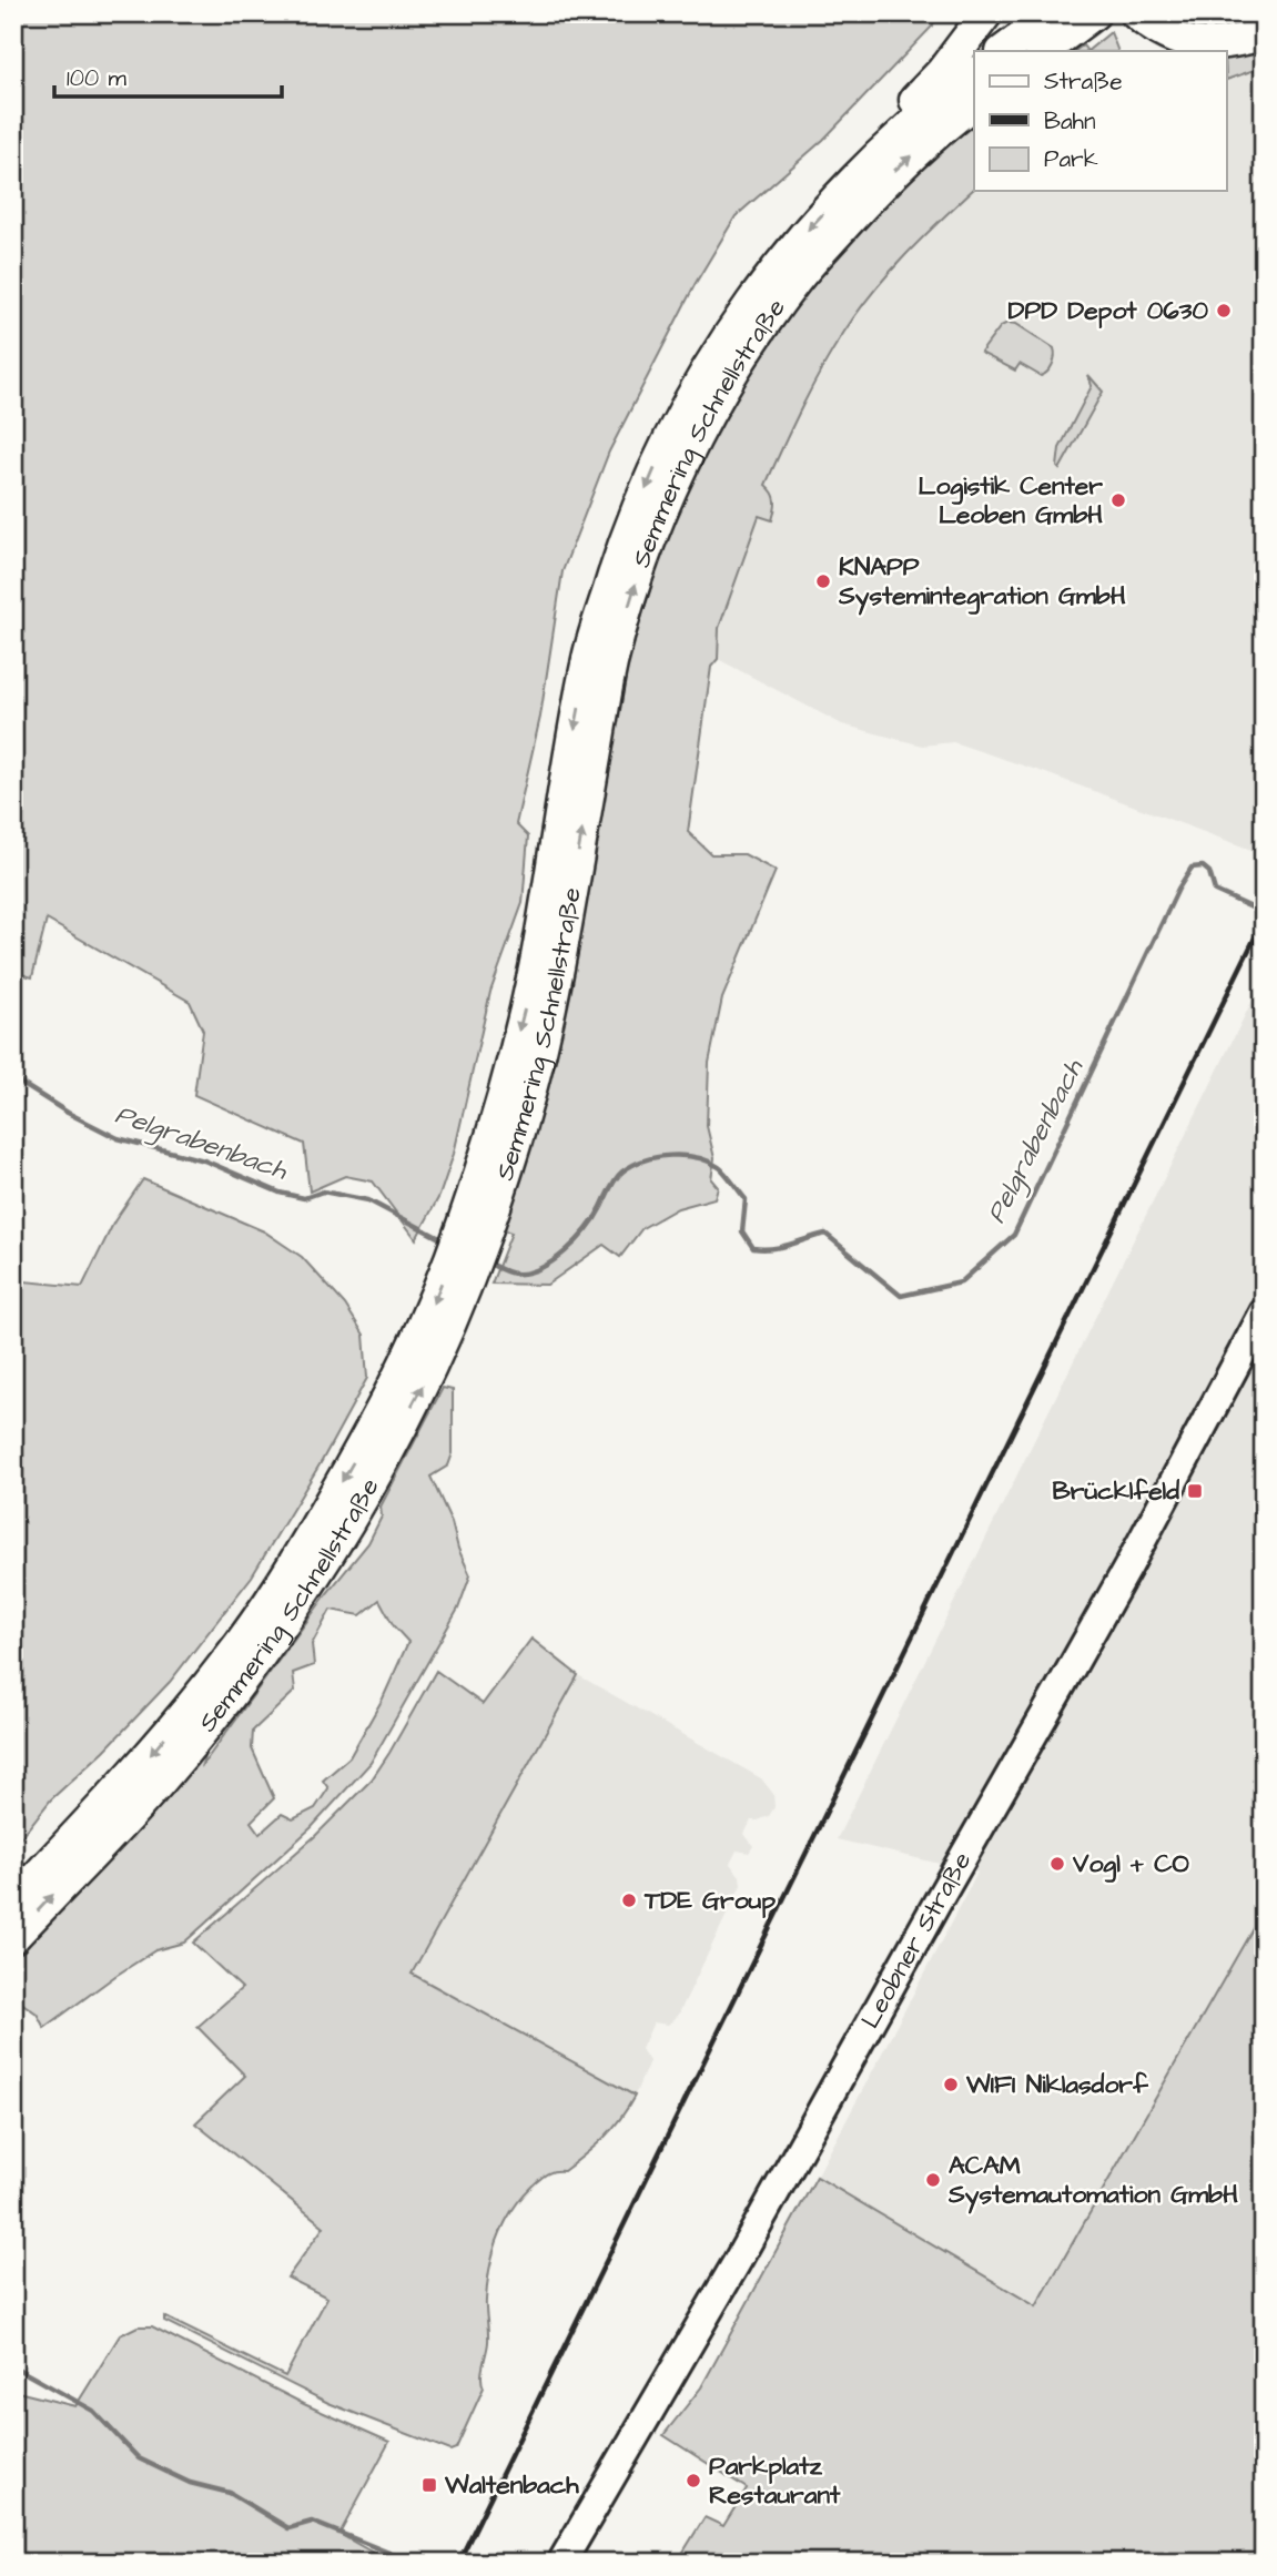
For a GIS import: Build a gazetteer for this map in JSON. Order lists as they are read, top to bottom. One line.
{"streets":{"highway":["Semmering Schnellstraße"],"main road":["Leobner Straße"]},"water":["Pelgrabenbach"],"places":{"other":["DPD Depot 0630","Logistik Center Leoben GmbH","KNAPP Systemintegration GmbH","Vogl + CO","TDE Group","WIFI Niklasdorf","ACAM Systemautomation GmbH","Parkplatz Restaurant"],"transit":["Brücklfeld","Waltenbach"]},"legend":["Straße","Bahn","Park"],"scale_bar":"100 m"}
